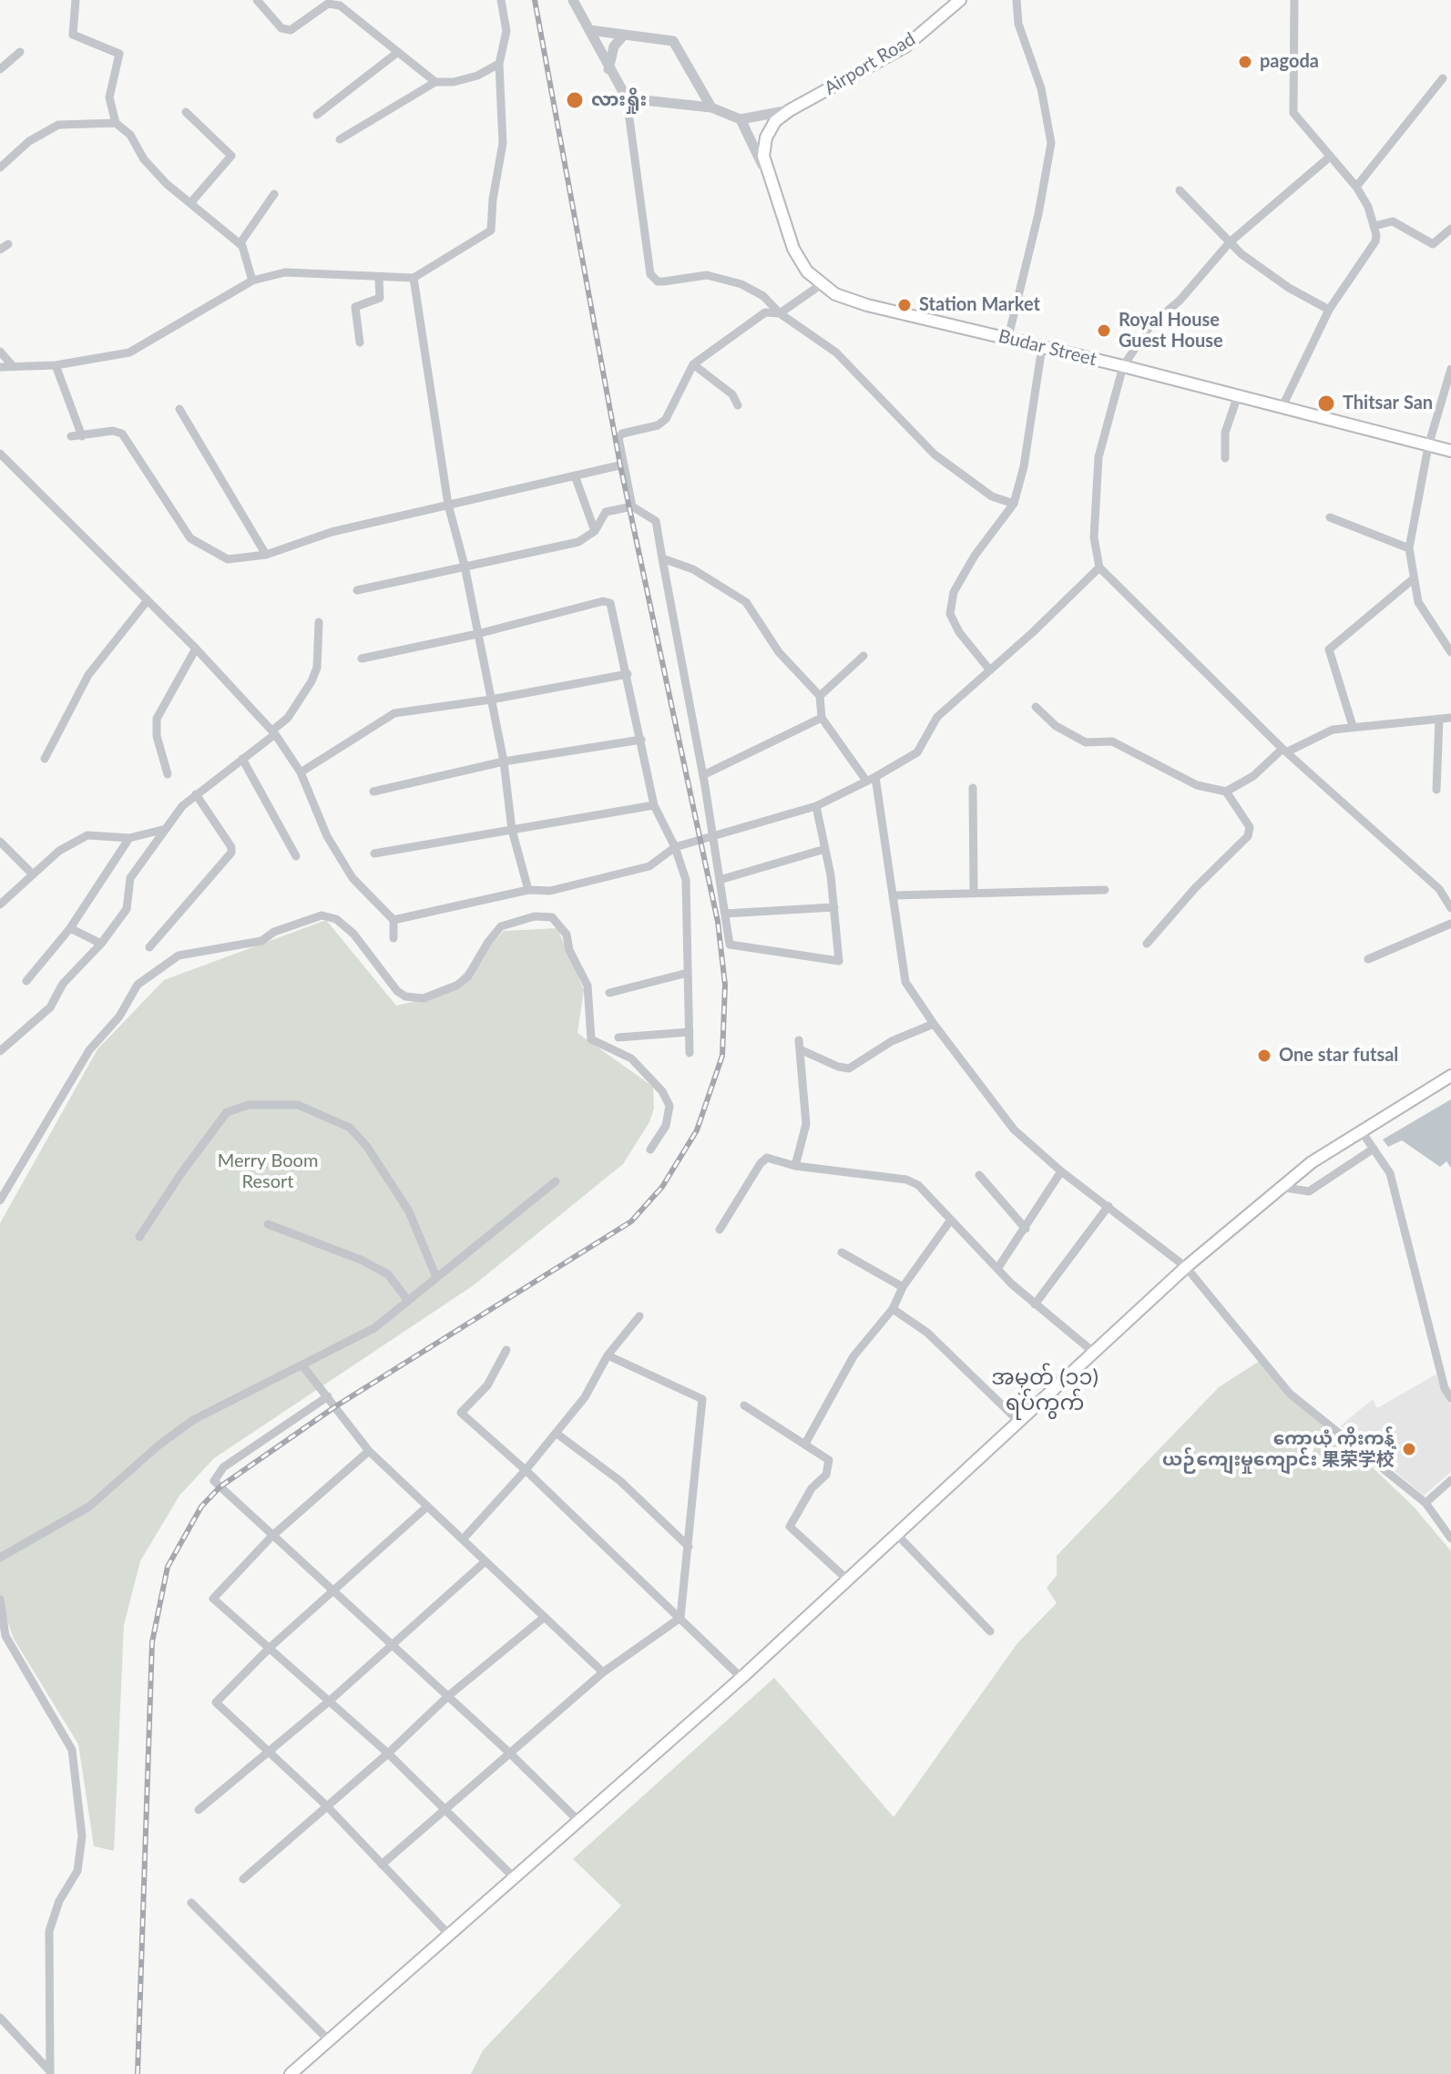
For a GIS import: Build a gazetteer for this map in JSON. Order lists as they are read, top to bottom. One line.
{"streets":{"main road":["Airport Road","Budar Street"]},"crossings":[["Airport Road","Budar Street"]],"districts":["အမှတ် (၁၁) ရပ်ကွက်"],"parks":["Merry Boom Resort"],"places":["pagoda","လားရှိုး","Station Market","Royal House Guest House","Thitsar San","One star futsal","ကော့ယုံ ကိုးကန့် ယဉ်ကျေးမှုကျောင်း 果荣学校"]}
